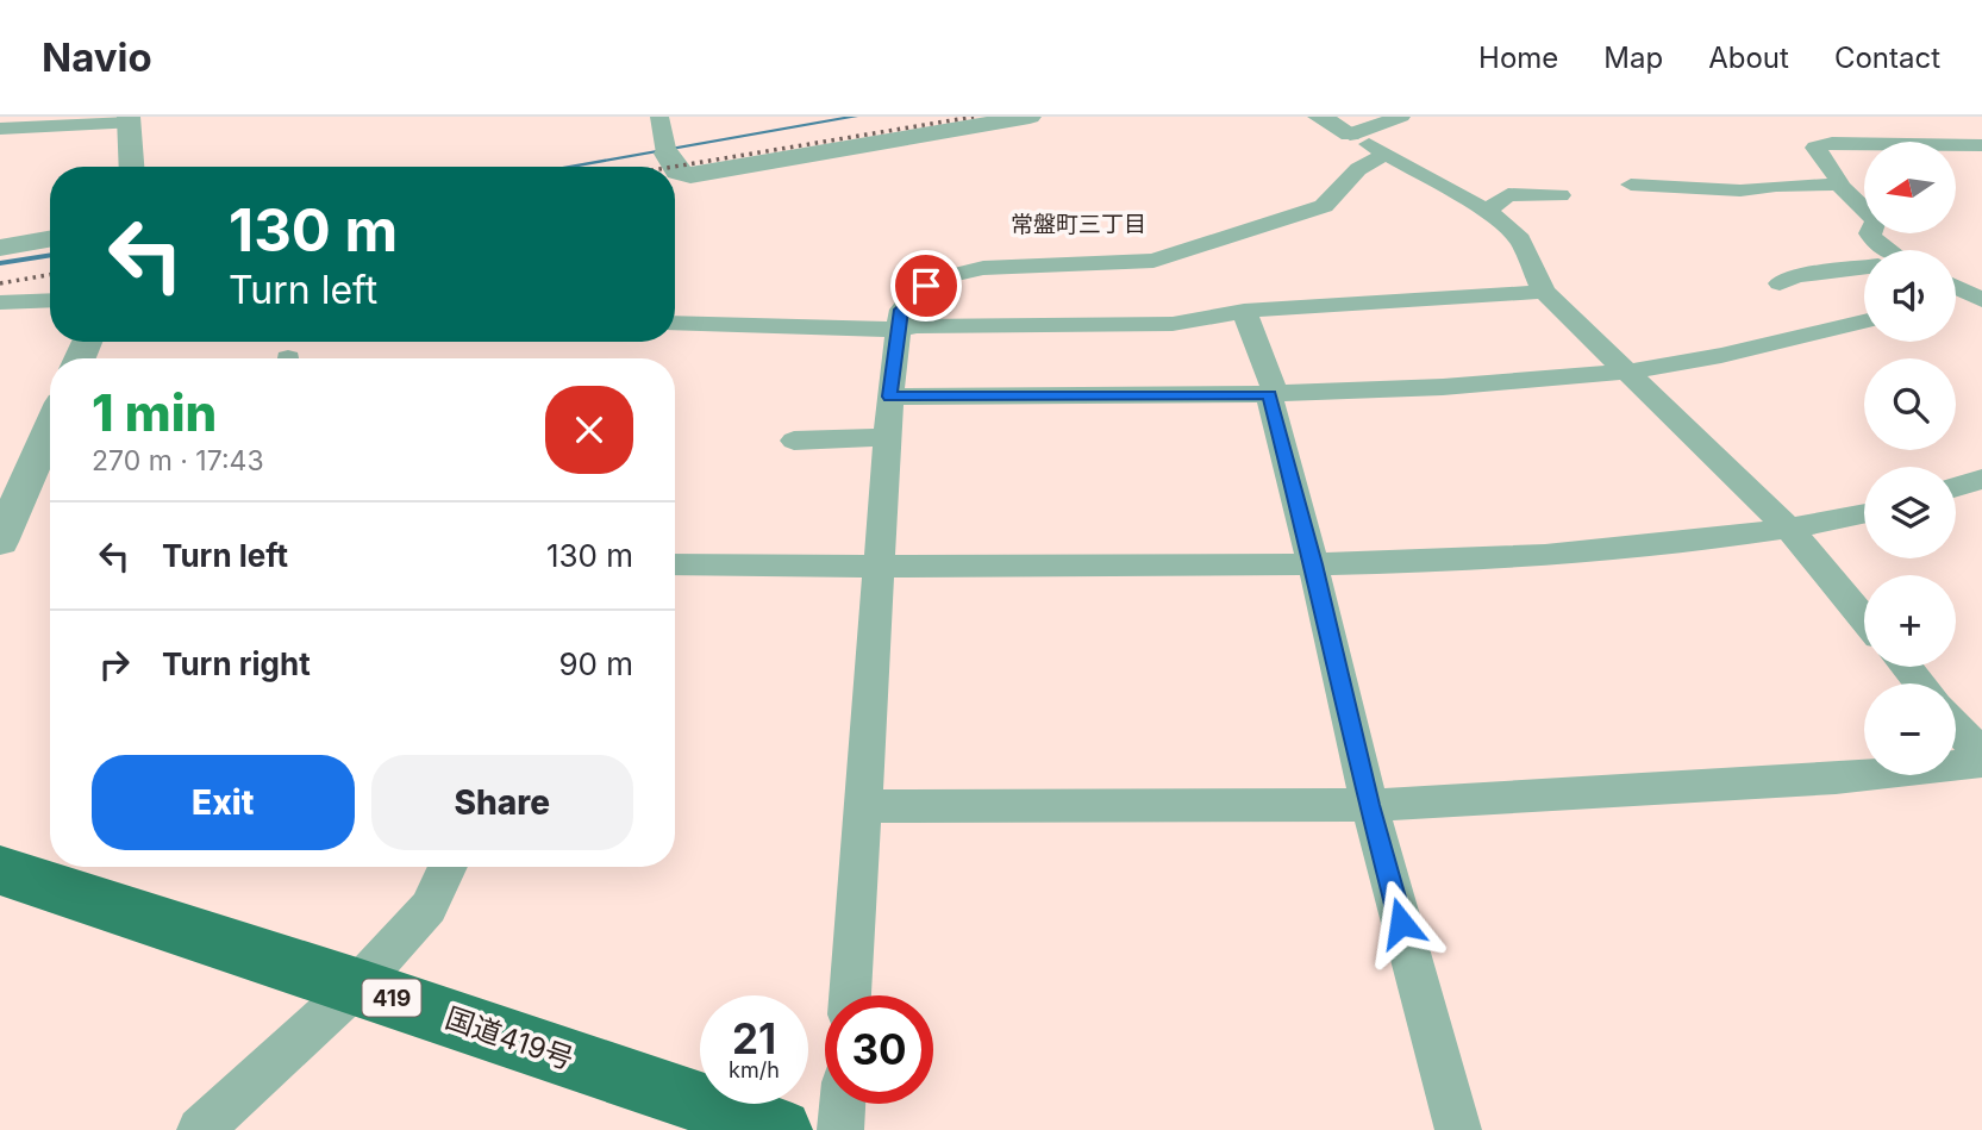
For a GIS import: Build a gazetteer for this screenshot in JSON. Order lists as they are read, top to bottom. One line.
{"streets":{"highway":["419","国道419号"]},"districts":["常盤町三丁目"],"north":"left","page":{"header":"Navio","nav":["Home","Map","About","Contact"],"map_buttons":["+","−"],"turn":["130 m","Turn left"],"heading":["1 min","270 m · 17:43"],"list":[{"name":"Turn left","value":"130 m"},{"name":"Turn right","value":"90 m"}],"buttons":["Exit","Share"],"speed":"21 km/h","limit":"30"}}
